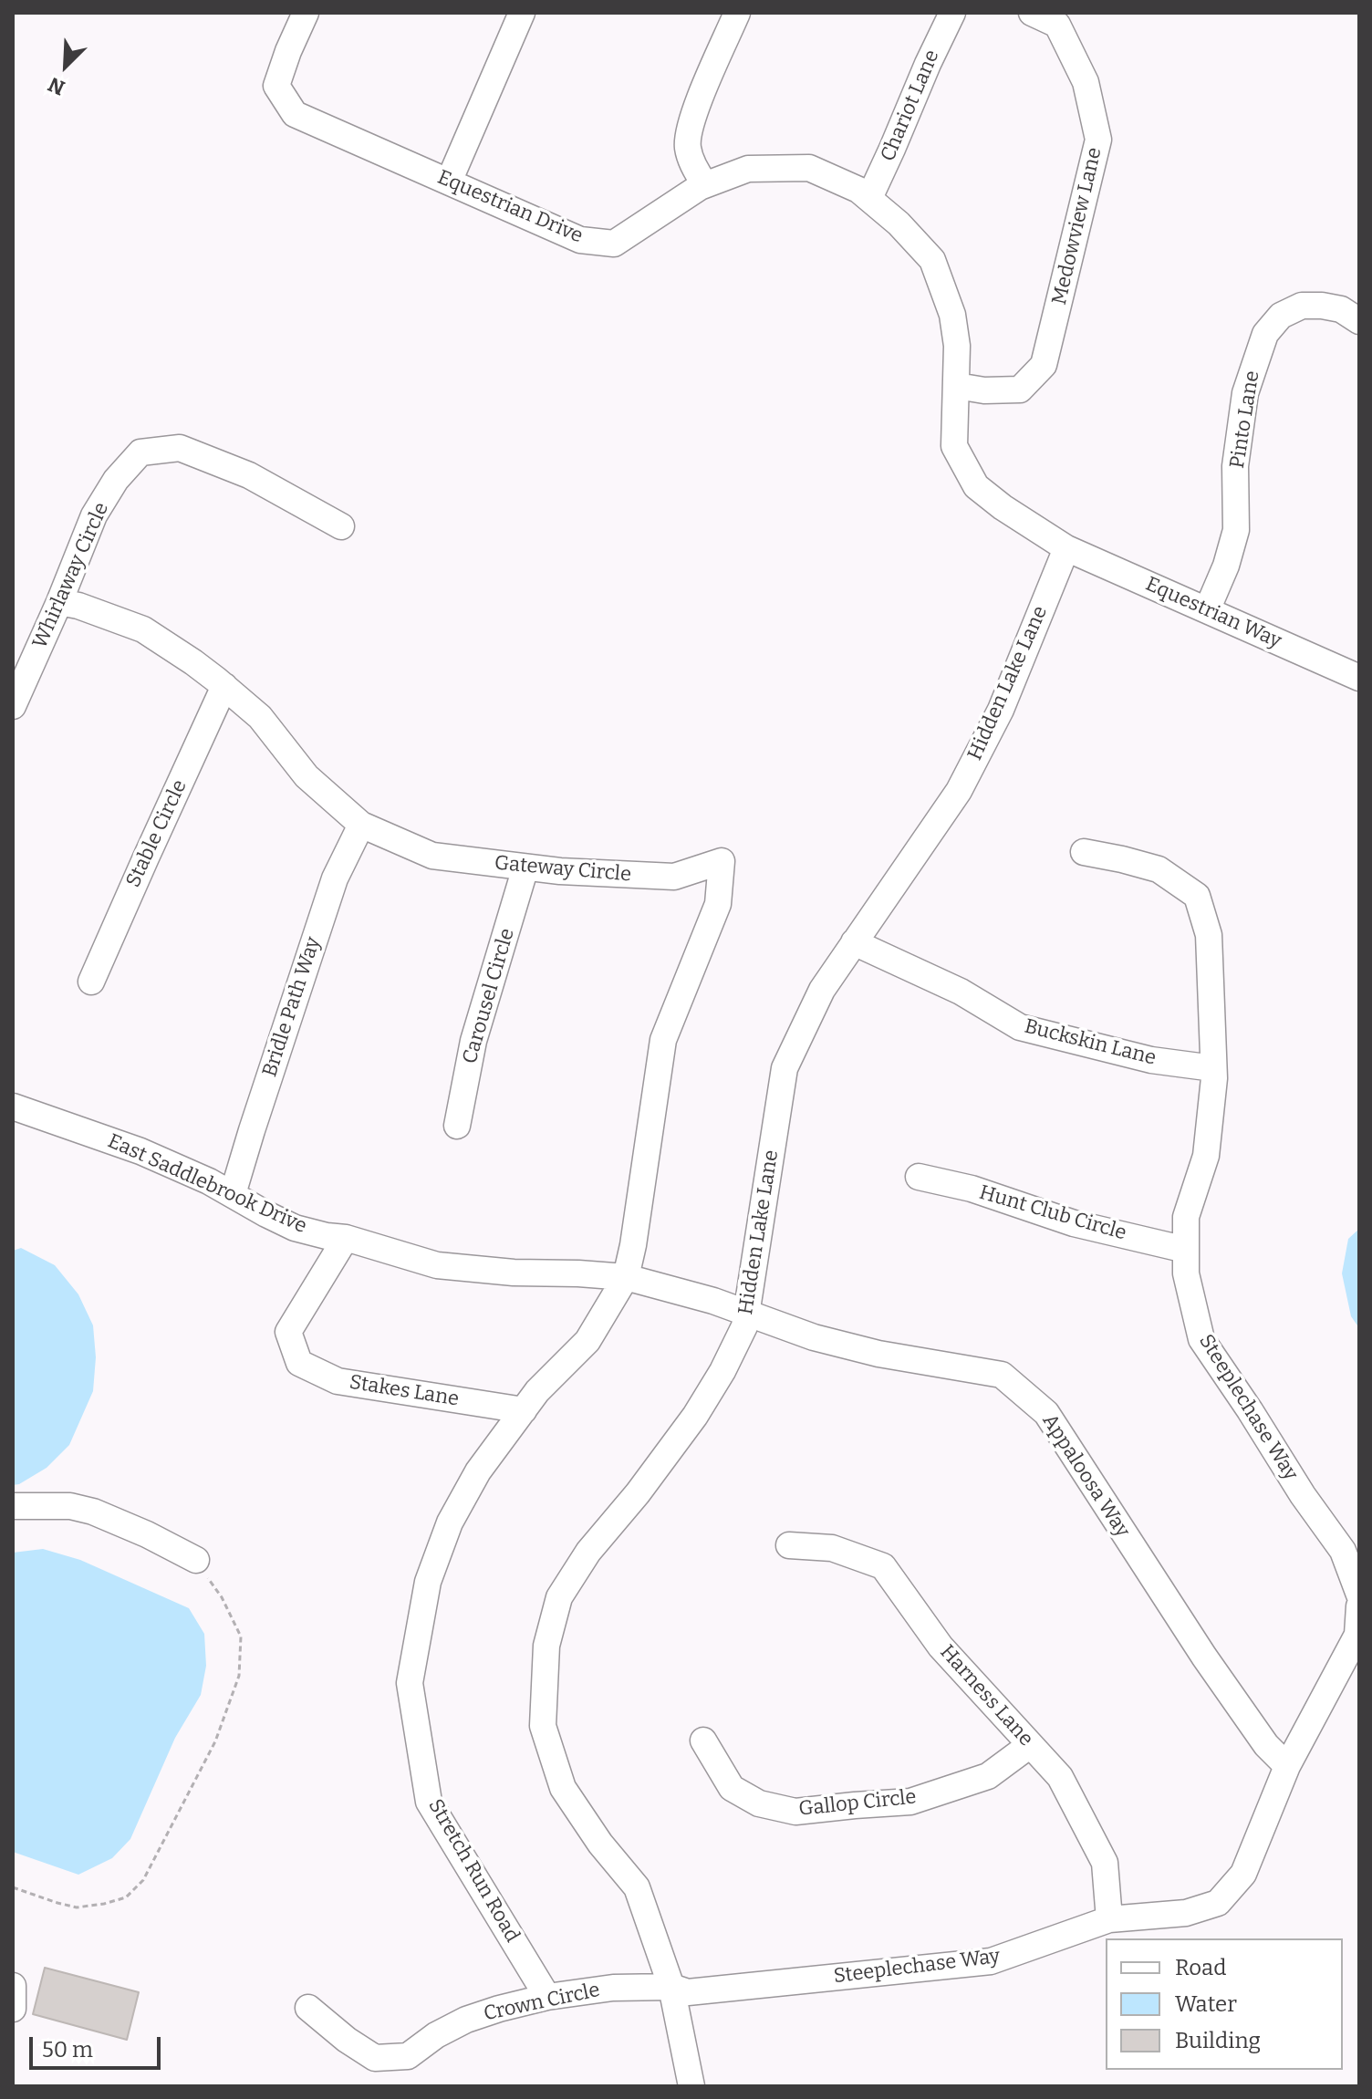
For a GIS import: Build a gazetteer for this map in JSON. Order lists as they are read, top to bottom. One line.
{"streets":{"street":["Chariot Lane","Equestrian Drive","Medowview Lane","Pinto Lane","Whirlaway Circle","Equestrian Way","Hidden Lake Lane","Stable Circle","Gateway Circle","Carousel Circle","Bridle Path Way","Buckskin Lane","East Saddlebrook Drive","Hunt Club Circle","Stakes Lane","Steeplechase Way","Appaloosa Way","Harness Lane","Gallop Circle","Stretch Run Road","Crown Circle"]},"crossings":[["Chariot Lane","Equestrian Drive"],["Equestrian Drive","Medowview Lane"],["Equestrian Drive","Equestrian Way"],["Equestrian Drive","Hidden Lake Lane"],["Pinto Lane","Equestrian Way"],["Whirlaway Circle","Gateway Circle"],["Equestrian Way","Hidden Lake Lane"],["Hidden Lake Lane","Buckskin Lane"],["Hidden Lake Lane","East Saddlebrook Drive"],["Hidden Lake Lane","Steeplechase Way"],["Hidden Lake Lane","Appaloosa Way"],["Hidden Lake Lane","Crown Circle"],["Stable Circle","Gateway Circle"],["Gateway Circle","Carousel Circle"],["Gateway Circle","Bridle Path Way"],["Gateway Circle","East Saddlebrook Drive"],["Gateway Circle","Stretch Run Road"],["Bridle Path Way","East Saddlebrook Drive"],["Buckskin Lane","Steeplechase Way"],["East Saddlebrook Drive","Stakes Lane"],["East Saddlebrook Drive","Appaloosa Way"],["East Saddlebrook Drive","Stretch Run Road"],["Hunt Club Circle","Steeplechase Way"],["Stakes Lane","Stretch Run Road"],["Steeplechase Way","Appaloosa Way"],["Steeplechase Way","Harness Lane"],["Steeplechase Way","Crown Circle"],["Harness Lane","Gallop Circle"],["Stretch Run Road","Crown Circle"]],"legend":["Road","Water","Building"],"scale_bar":"50 m","north":"bottom left"}
